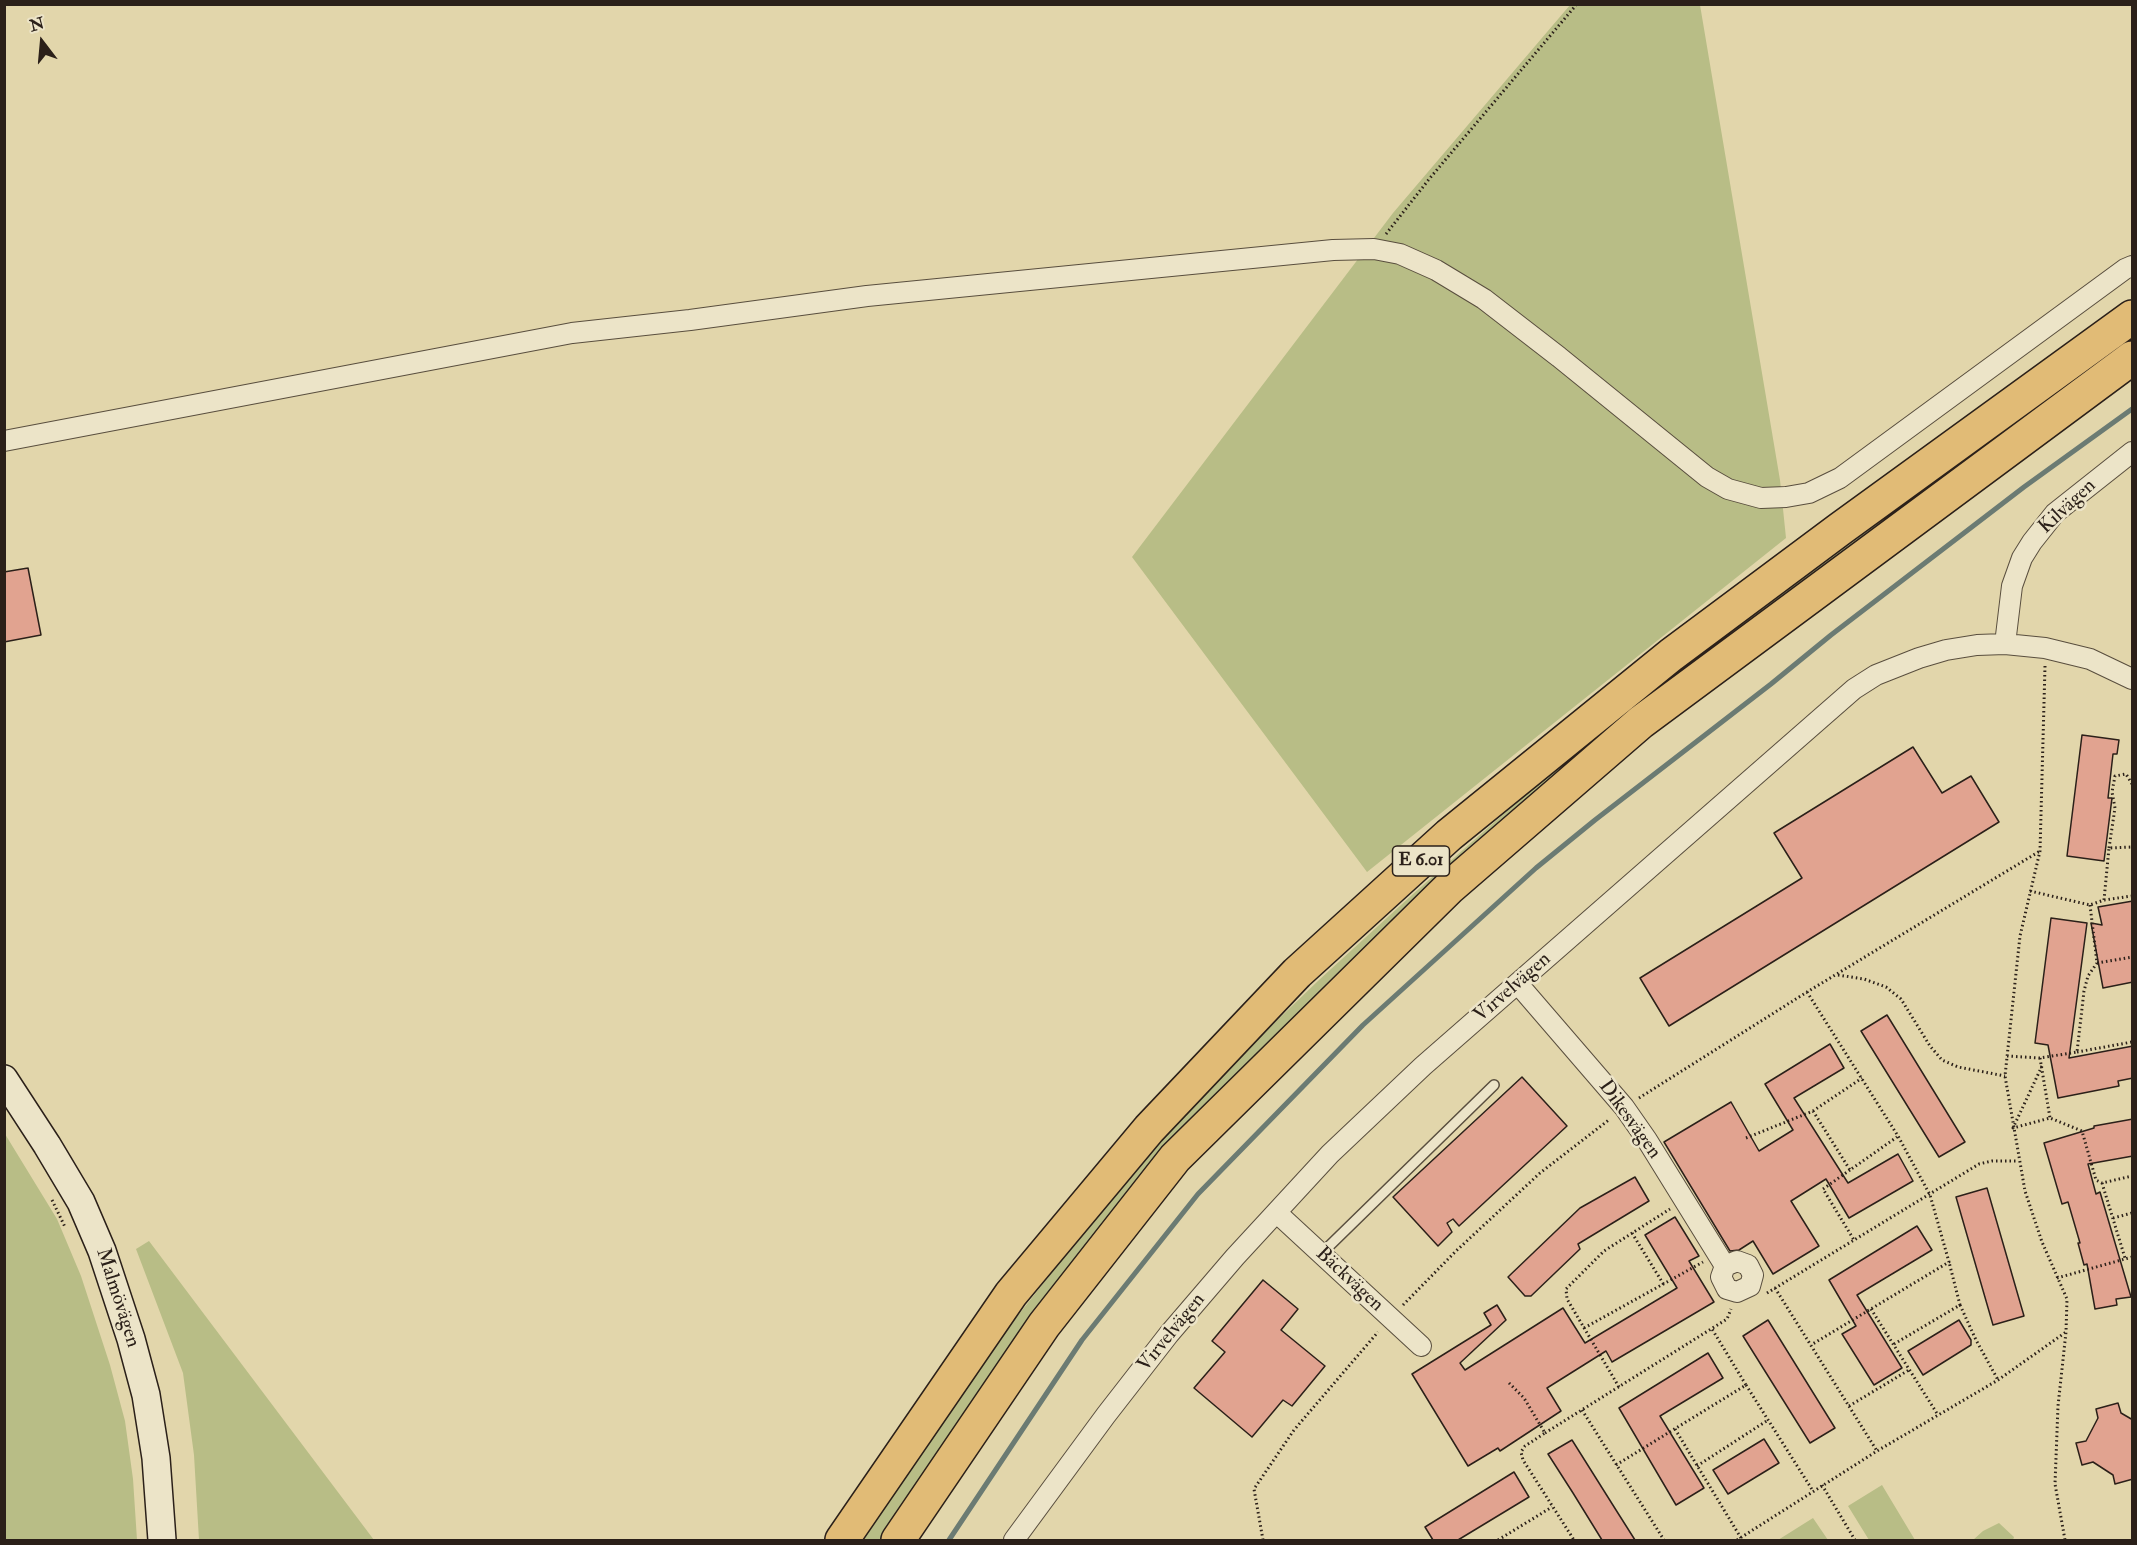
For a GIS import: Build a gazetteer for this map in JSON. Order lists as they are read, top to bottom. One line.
{"streets":{"highway":["E 6.01"],"main road":["Malmövägen"],"street":["Kilvägen","Virvelvägen","Dikesvägen","Bäckvägen"]},"crossings":[["Kilvägen","Virvelvägen"],["Virvelvägen","Dikesvägen"],["Virvelvägen","Bäckvägen"]],"north":"top"}
